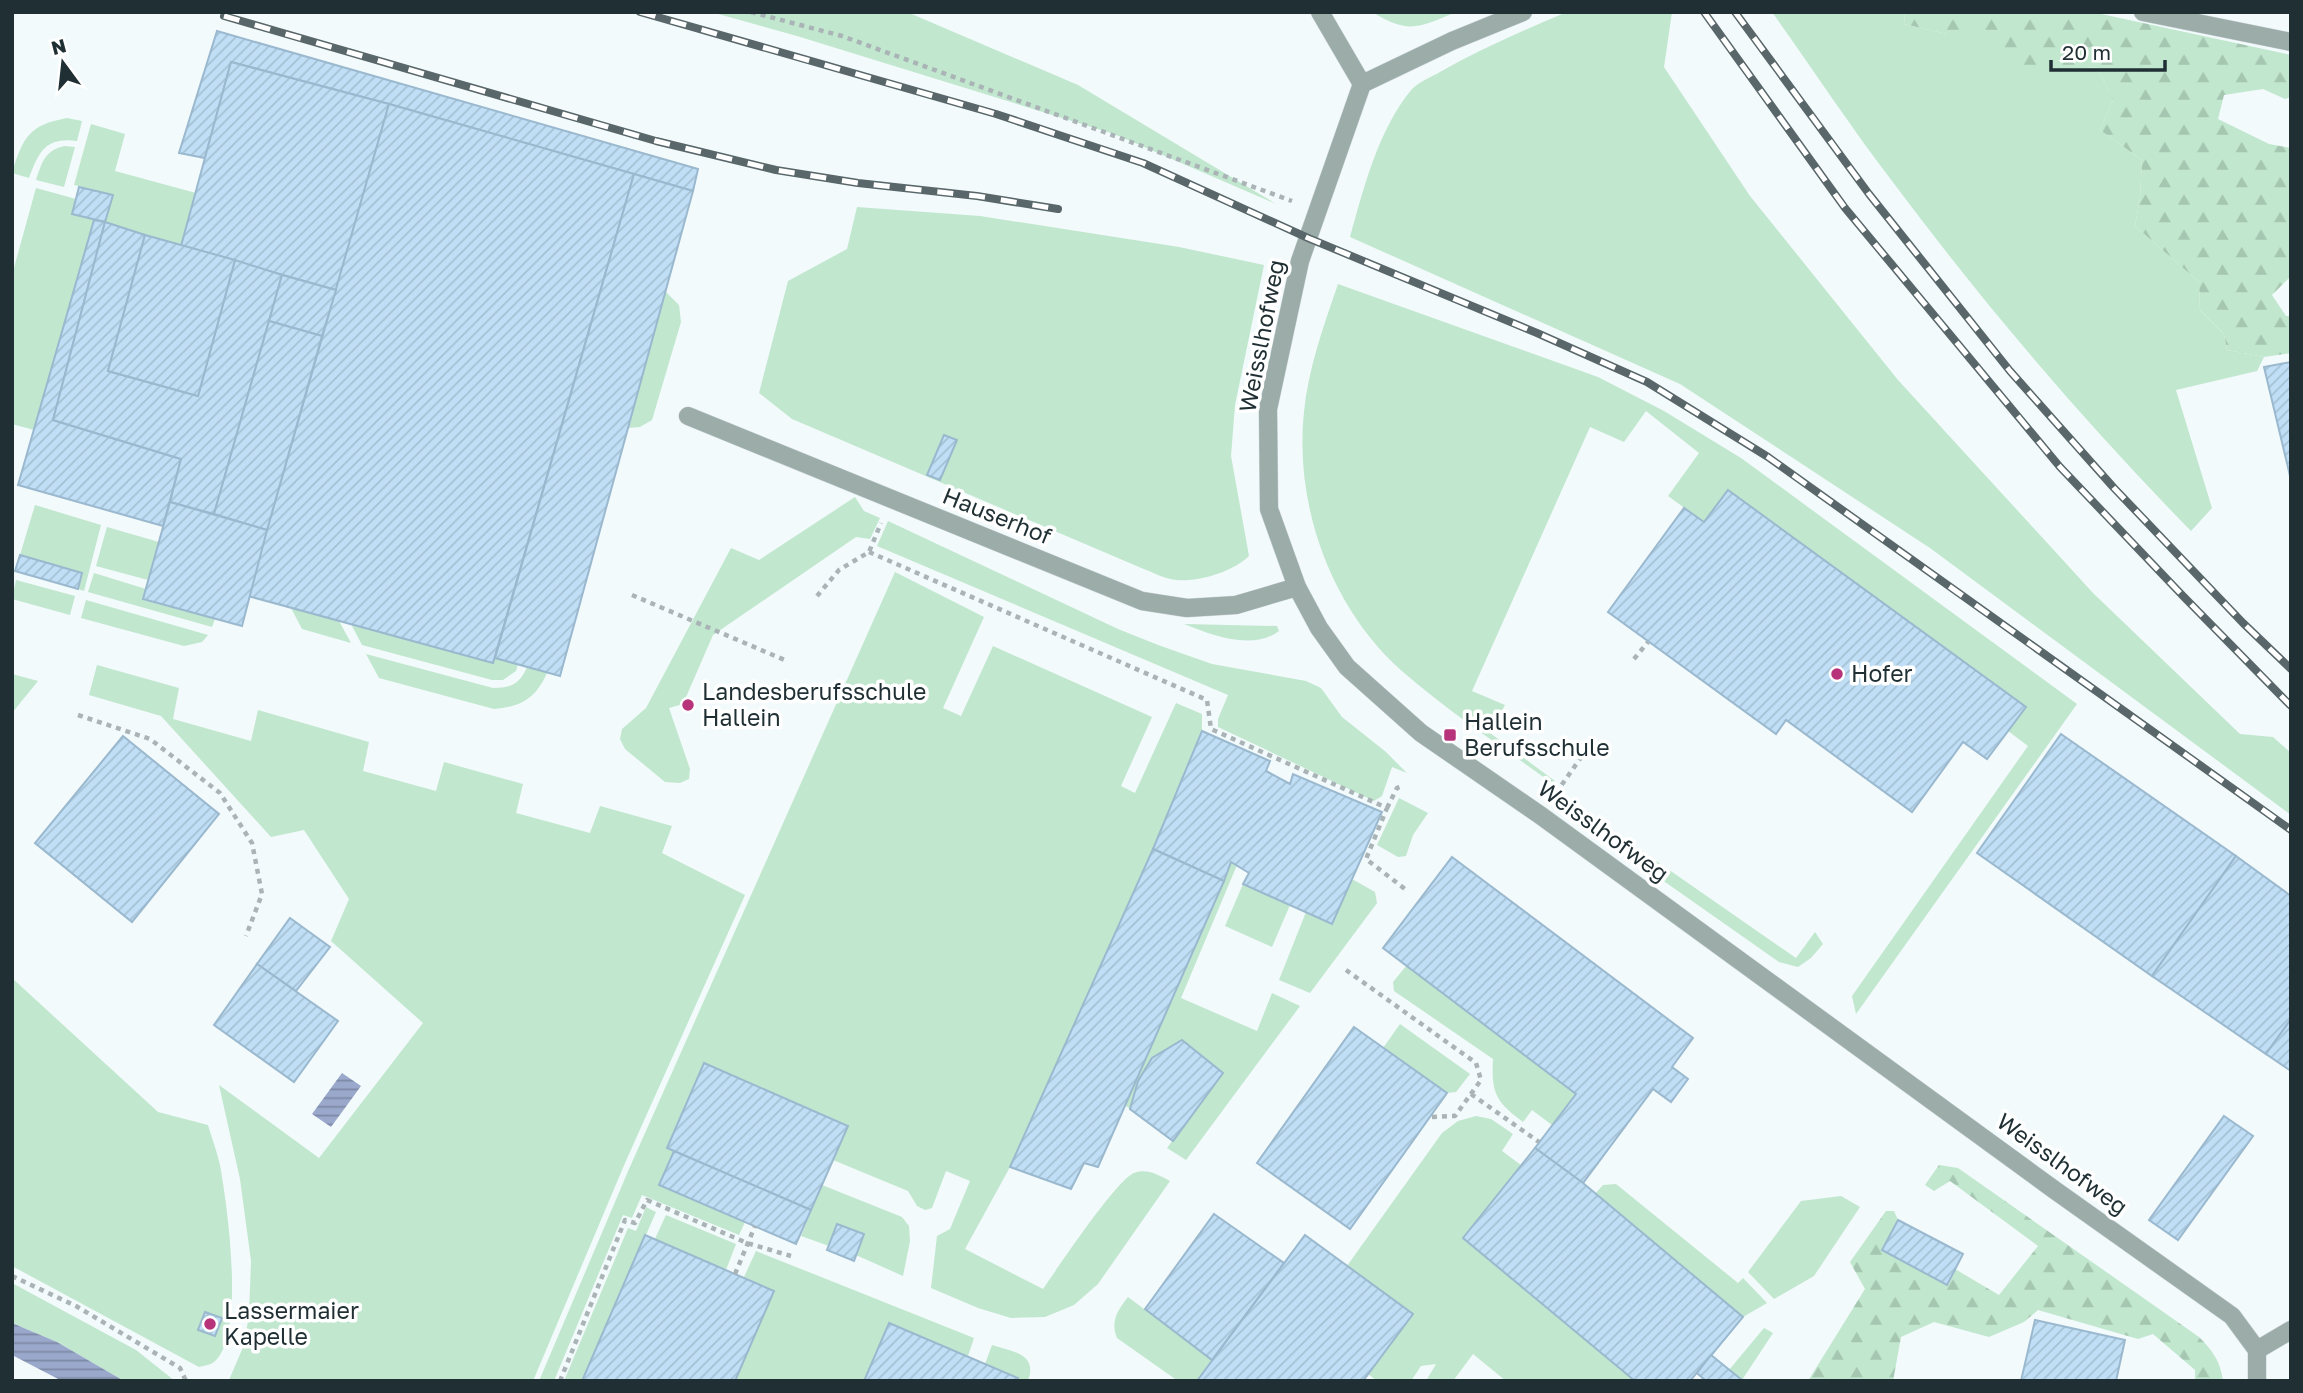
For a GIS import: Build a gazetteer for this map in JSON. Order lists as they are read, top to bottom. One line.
{"streets":{"street":["Weisslhofweg","Hauserhof"]},"crossings":[["Weisslhofweg","Hauserhof"]],"places":{"other":["Hofer","Landesberufsschule Hallein","Lassermaier Kapelle"],"transit":["Hallein Berufsschule"]},"scale_bar":"20 m","north":"top"}
